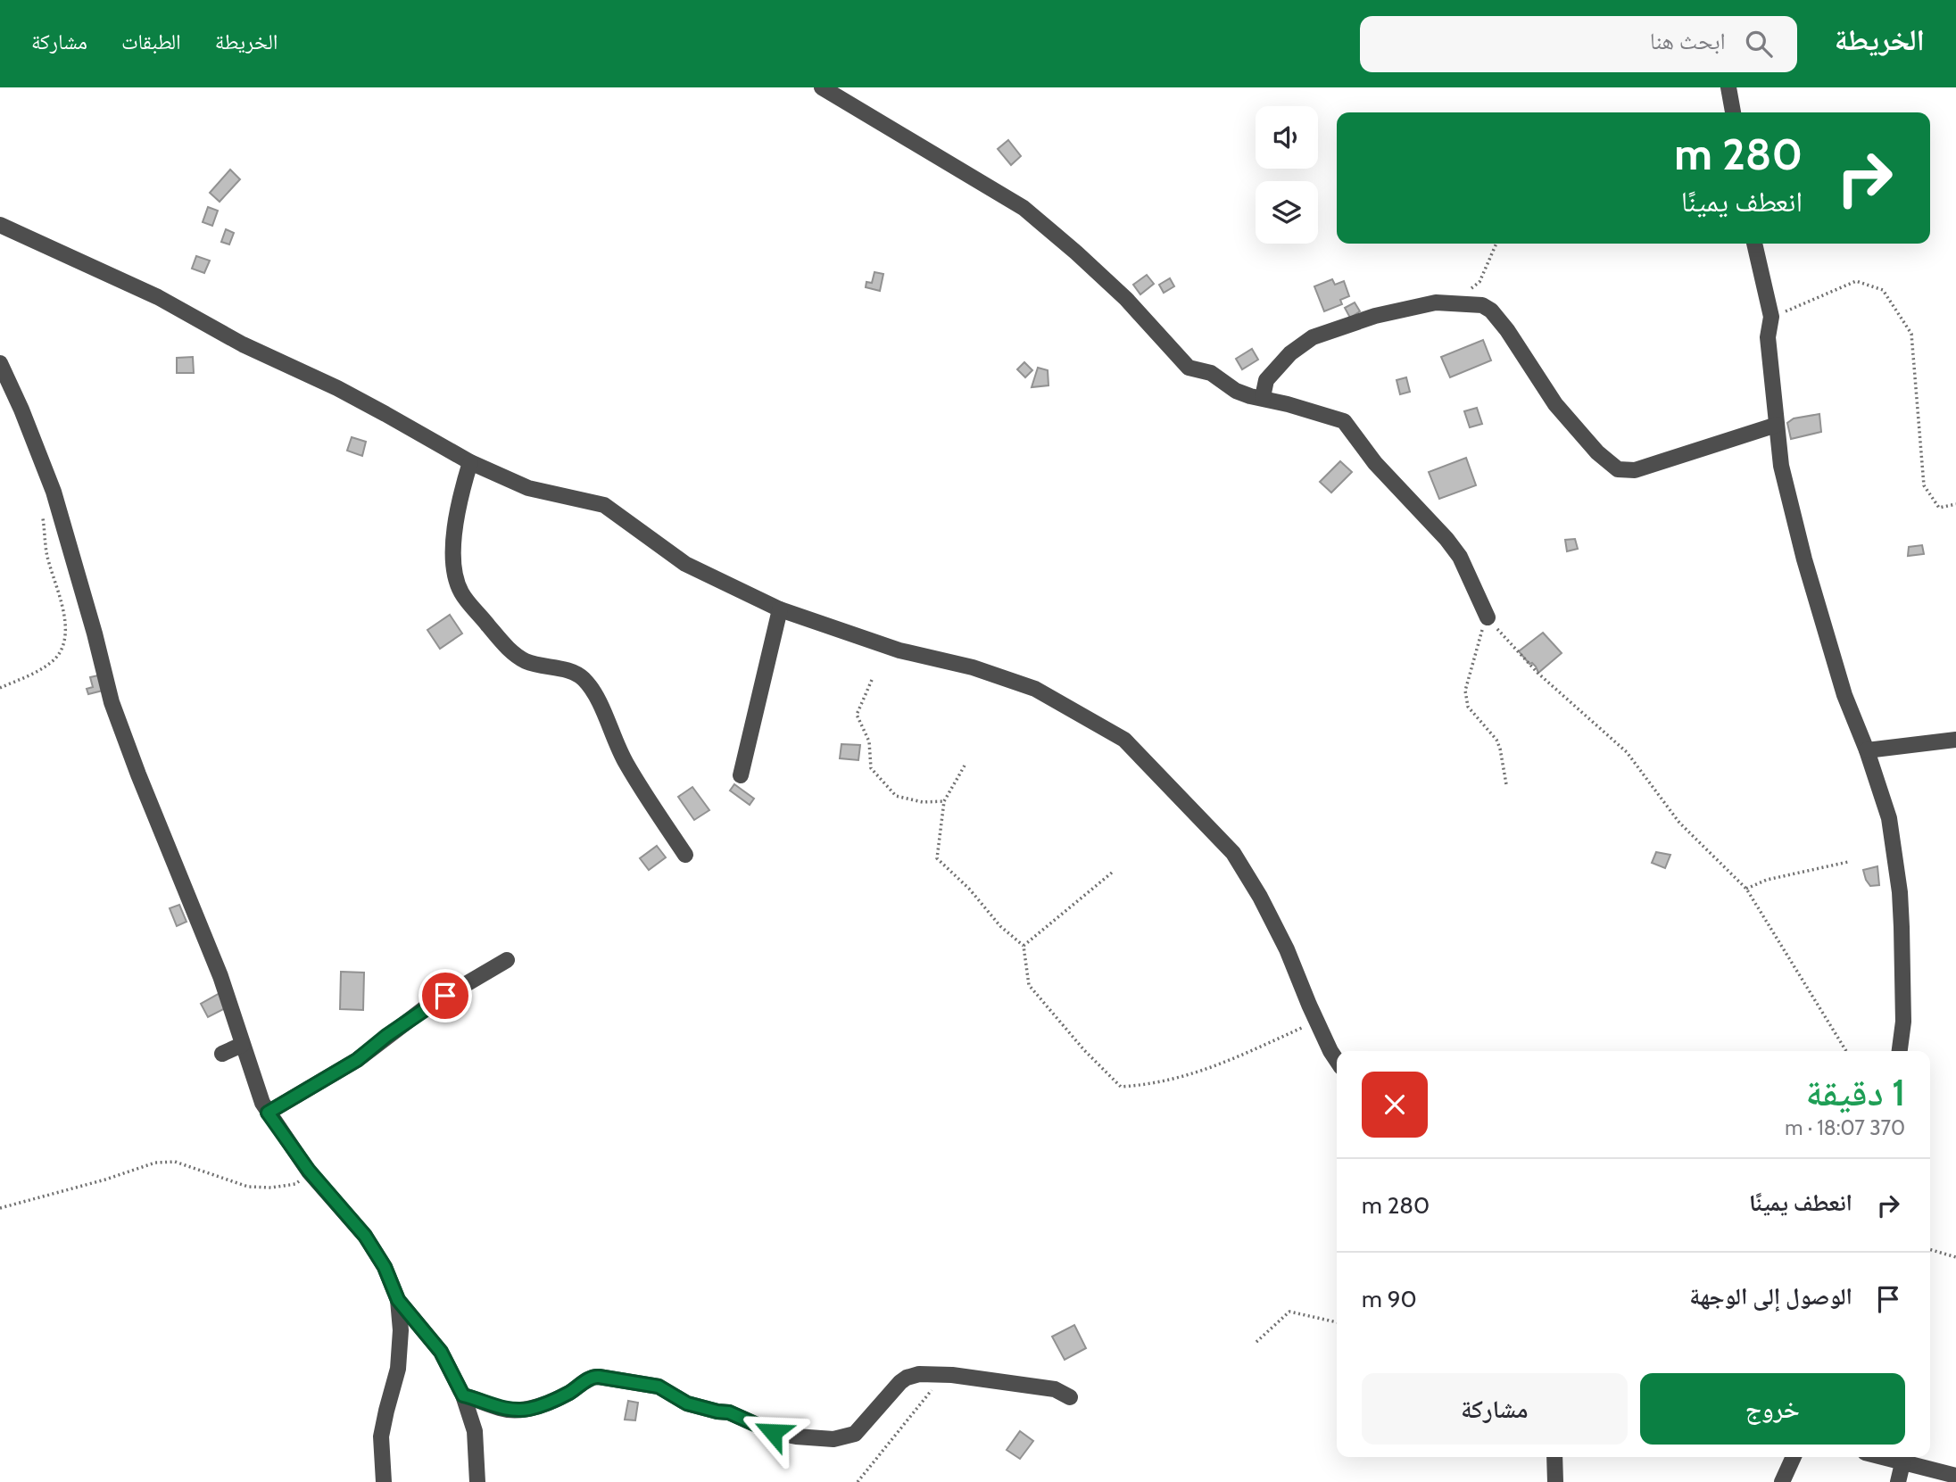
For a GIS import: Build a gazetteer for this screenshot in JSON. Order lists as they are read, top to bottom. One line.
{"page":{"header":"الخريطة","search":"ابحث هنا","nav":["الخريطة","الطبقات","مشاركة"],"turn":["280 m","انعطف يمينًا"],"heading":["1 دقيقة","370 m · 18:07"],"list":[{"name":"انعطف يمينًا","value":"280 m"},{"name":"الوصول إلى الوجهة","value":"90 m"}],"buttons":["خروج","مشاركة"]}}
